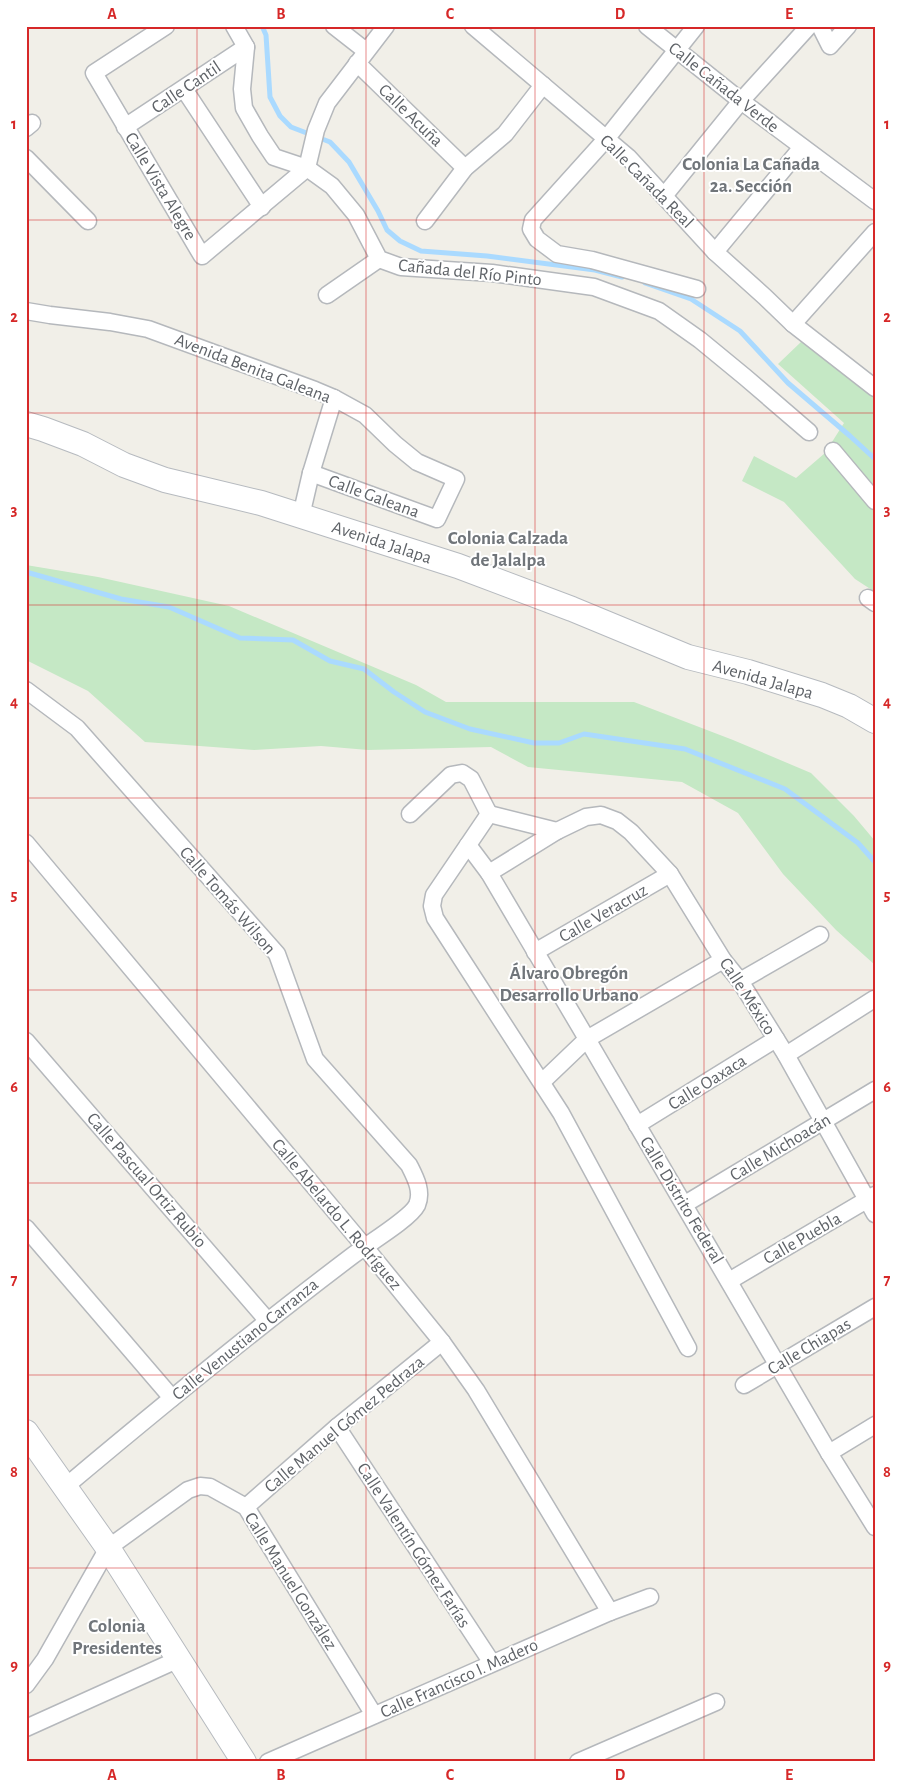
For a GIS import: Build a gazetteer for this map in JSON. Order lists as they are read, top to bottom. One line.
{"streets":{"street":["Calle Cantil","Calle Cañada Verde","Calle Acuña","Calle Cañada Real","Calle Vista Alegre","Cañada del Río Pinto","Avenida Benita Galeana","Calle Galeana","Avenida Jalapa","Calle Tomás Wilson","Calle Veracruz","Calle México","Calle Oaxaca","Calle Michoacán","Calle Pascual Ortiz Rubio","Calle Distrito Federal","Calle Abelardo L. Rodríguez","Calle Puebla","Calle Venustiano Carranza","Calle Chiapas","Calle Manuel Gómez Pedraza","Calle Valentín Gómez Farías","Calle Manuel González","Calle Francisco I. Madero"]},"crossings":[["Calle Cantil","Calle Vista Alegre"],["Calle Cantil","Cañada del Río Pinto"],["Calle Vista Alegre","Cañada del Río Pinto"],["Avenida Benita Galeana","Calle Galeana"],["Calle Tomás Wilson","Calle Venustiano Carranza"],["Calle Veracruz","Calle México"],["Calle Veracruz","Calle Distrito Federal"],["Calle México","Calle Oaxaca"],["Calle México","Calle Michoacán"],["Calle México","Calle Puebla"],["Calle Oaxaca","Calle Distrito Federal"],["Calle Michoacán","Calle Distrito Federal"],["Calle Pascual Ortiz Rubio","Calle Venustiano Carranza"],["Calle Distrito Federal","Calle Puebla"],["Calle Distrito Federal","Calle Chiapas"],["Calle Abelardo L. Rodríguez","Calle Venustiano Carranza"],["Calle Abelardo L. Rodríguez","Calle Manuel Gómez Pedraza"],["Calle Abelardo L. Rodríguez","Calle Francisco I. Madero"],["Calle Manuel Gómez Pedraza","Calle Valentín Gómez Farías"],["Calle Manuel Gómez Pedraza","Calle Manuel González"],["Calle Valentín Gómez Farías","Calle Francisco I. Madero"],["Calle Manuel González","Calle Francisco I. Madero"]],"districts":["Colonia La Cañada 2a. Sección","Colonia Calzada de Jalalpa","Álvaro Obregón Desarrollo Urbano","Colonia Presidentes"],"grid":{"columns":["A","B","C","D","E"],"rows":["1","2","3","4","5","6","7","8","9"]}}
